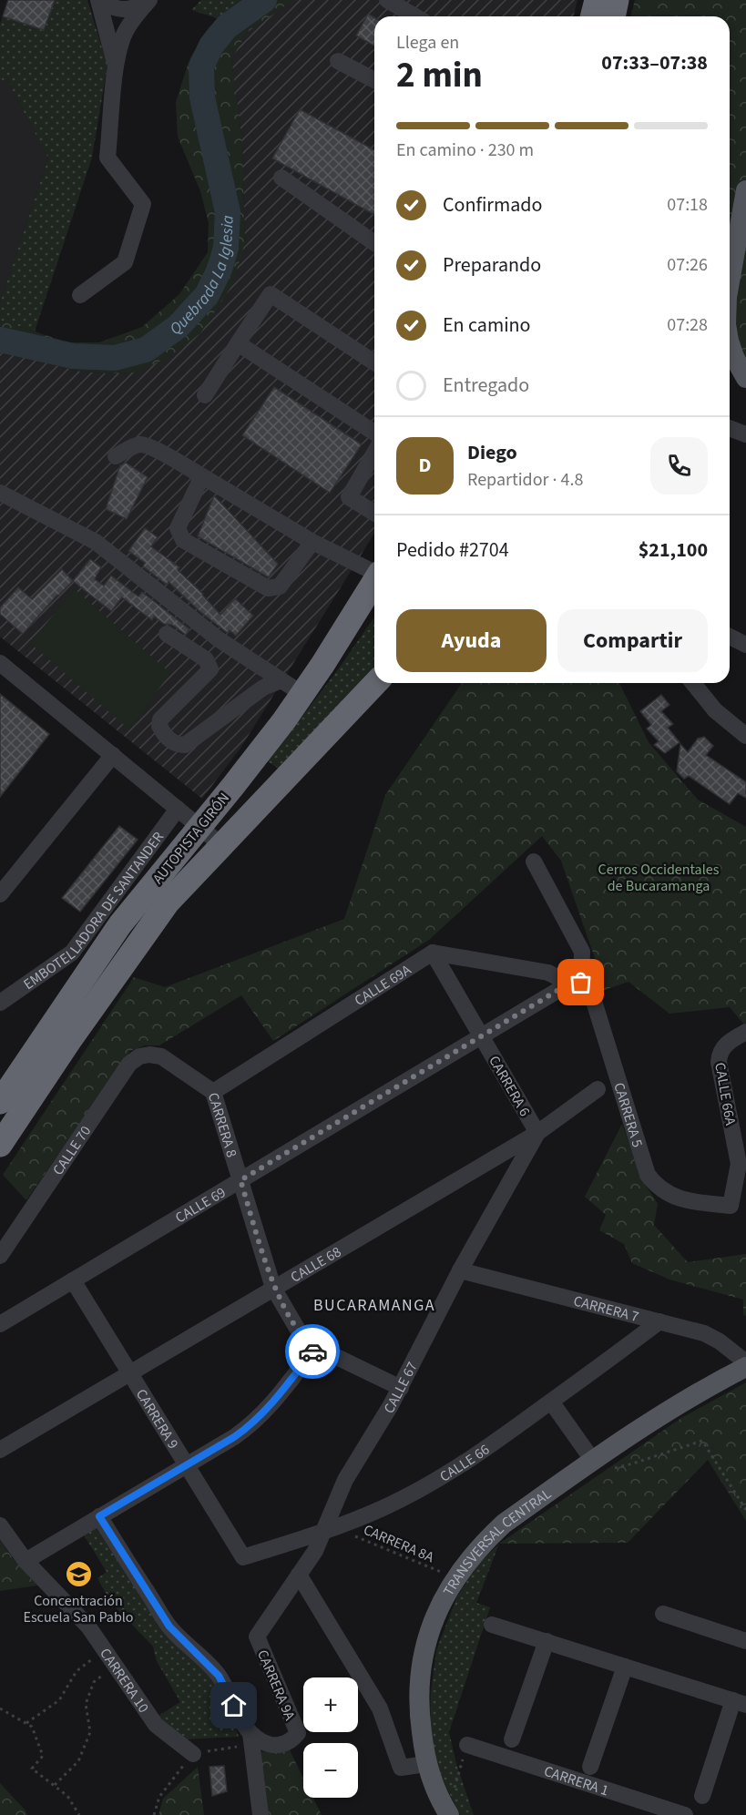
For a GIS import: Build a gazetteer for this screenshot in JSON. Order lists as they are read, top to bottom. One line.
{"streets":{"highway":["AUTOPISTA GIRÓN"],"main road":["TRANSVERSAL CENTRAL"],"street":["EMBOTELLADORA DE SANTANDER","CALLE 69A","CARRERA 6","CALLE 66A","CARRERA 5","CARRERA 8","CALLE 70","CALLE 69","CALLE 68","CARRERA 7","CALLE 67","CARRERA 9","CALLE 66","CARRERA 10","CARRERA 9A","CARRERA 1"],"path":["CARRERA 8A"]},"crossings":[["CALLE 69A","CARRERA 6"],["CALLE 69A","CARRERA 8"],["CARRERA 6","CALLE 69"],["CARRERA 6","CALLE 68"],["CARRERA 6","CALLE 67"],["CALLE 66A","CARRERA 5"],["CARRERA 5","CALLE 69"],["CARRERA 8","CALLE 70"],["CARRERA 8","CALLE 69"],["CARRERA 8","CALLE 68"],["CARRERA 8","CALLE 67"],["CALLE 69","CARRERA 9"],["CALLE 68","CALLE 67"],["CALLE 68","CARRERA 9"],["CARRERA 7","CALLE 67"],["CARRERA 7","CALLE 66"],["CALLE 67","CALLE 66"],["CALLE 67","CARRERA 8A"],["CALLE 67","CARRERA 9A"],["CARRERA 9","CALLE 66"],["CALLE 66","CARRERA 8A"],["CARRERA 8A","TRANSVERSAL CENTRAL"]],"districts":["BUCARAMANGA"],"water":["Quebrada La Iglesia"],"parks":["Cerros Occidentales de Bucaramanga"],"places":{"school or university":["Concentración Escuela San Pablo"]},"page":{"heading":["2 min","Llega en","07:33–07:38"],"panel":["Diego","Repartidor · 4.8","Pedido #2704","$21,100"],"bar":"En camino · 230 m","list":[["Confirmado","07:18"],["Preparando","07:26"],["En camino","07:28"],"Entregado"],"round":"D","buttons":["Ayuda","Compartir"],"map_buttons":["+","−"]}}
